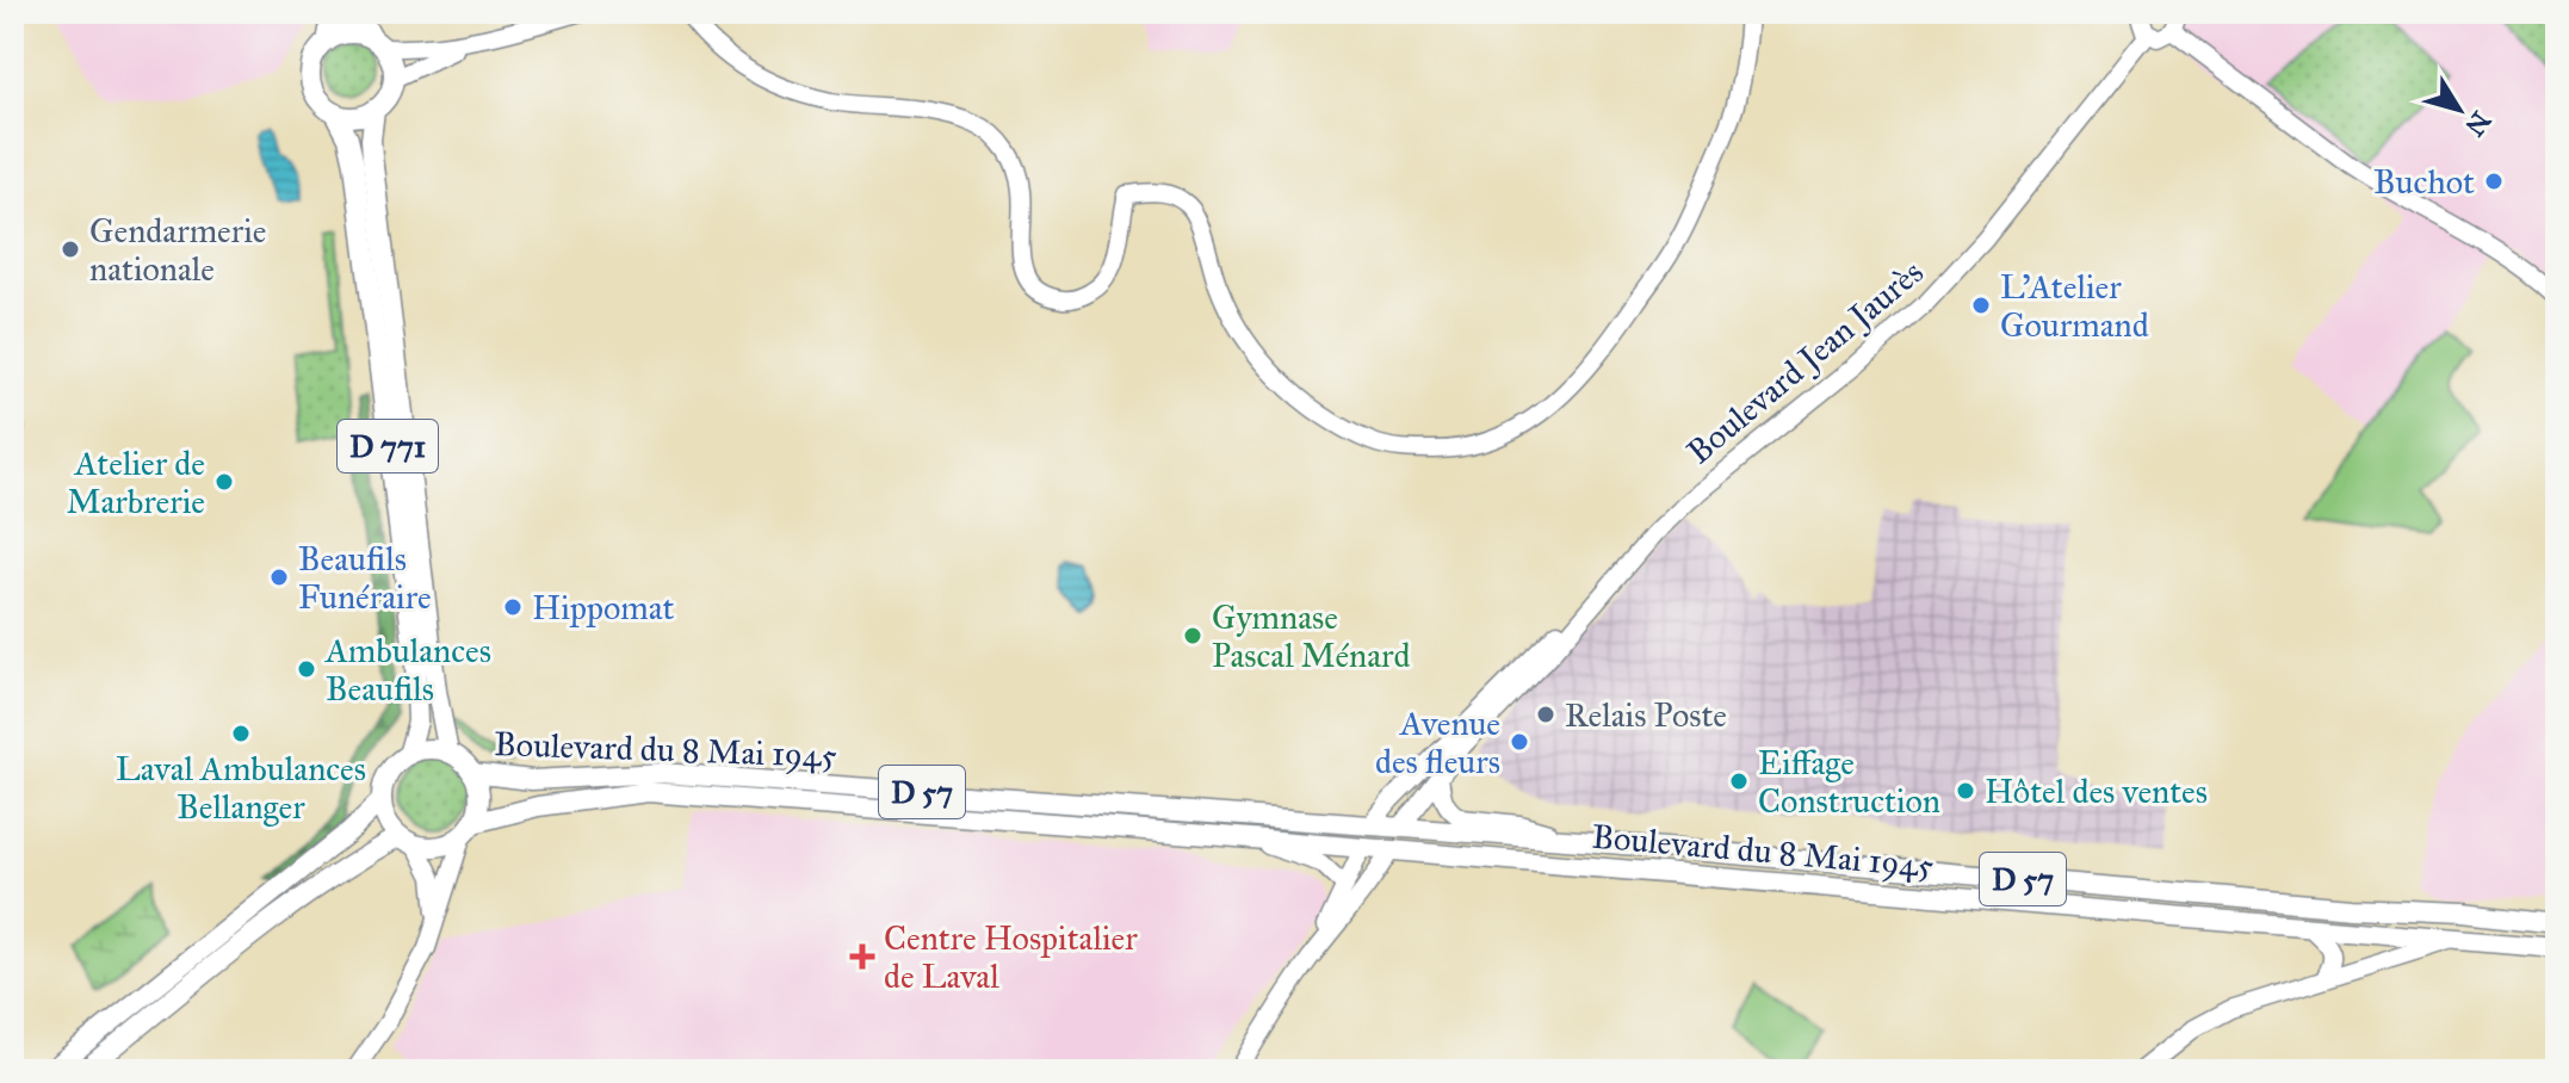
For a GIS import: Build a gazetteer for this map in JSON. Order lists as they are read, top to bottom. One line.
{"streets":{"main road":["D 771","Boulevard du 8 Mai 1945","D 57"],"street":["Boulevard Jean Jaurès"]},"crossings":[["Boulevard Jean Jaurès","Boulevard du 8 Mai 1945"],["D 771","Boulevard du 8 Mai 1945"]],"places":{"other":["Buchot","Gendarmerie nationale","L'Atelier Gourmand","Atelier de Marbrerie","Beaufils Funéraire","Hippomat","Gymnase Pascal Ménard","Ambulances Beaufils","Relais Poste","Laval Ambulances Bellanger","Avenue des fleurs","Eiffage Construction","Hôtel des ventes"],"health":["Centre Hospitalier de Laval"]},"north":"bottom right"}
